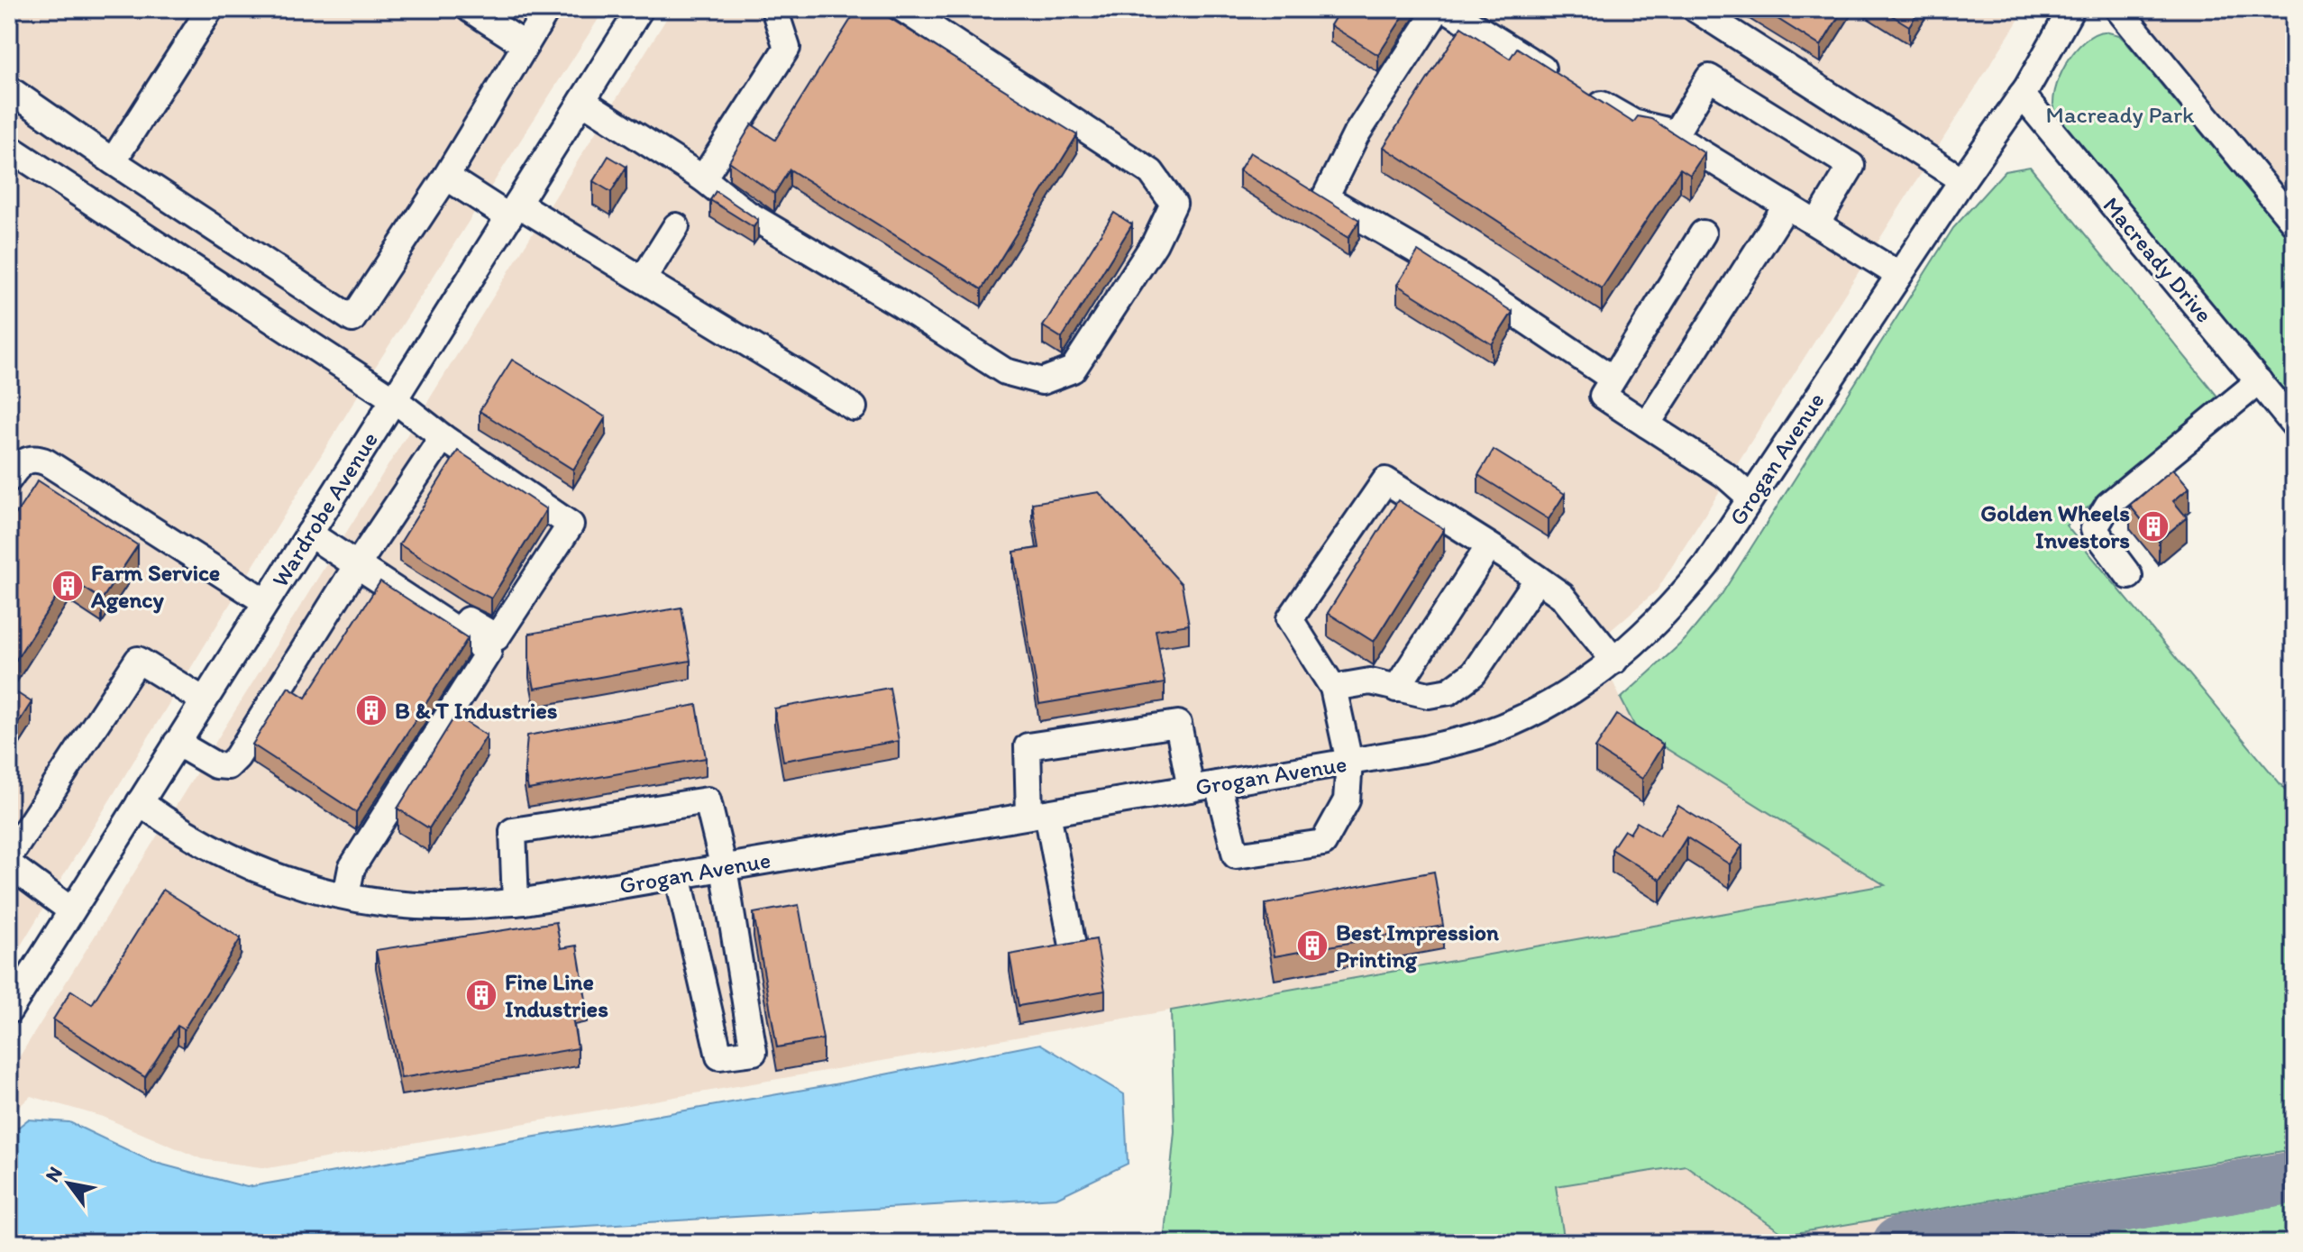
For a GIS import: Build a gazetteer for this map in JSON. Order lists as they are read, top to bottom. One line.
{"streets":{"street":["Macready Drive","Grogan Avenue","Wardrobe Avenue"]},"crossings":[["Macready Drive","Grogan Avenue"],["Grogan Avenue","Wardrobe Avenue"]],"parks":["Macready Park"],"places":{"building":["Golden Wheels Investors","Farm Service Agency","B & T Industries","Best Impression Printing","Fine Line Industries"]},"north":"top left"}
